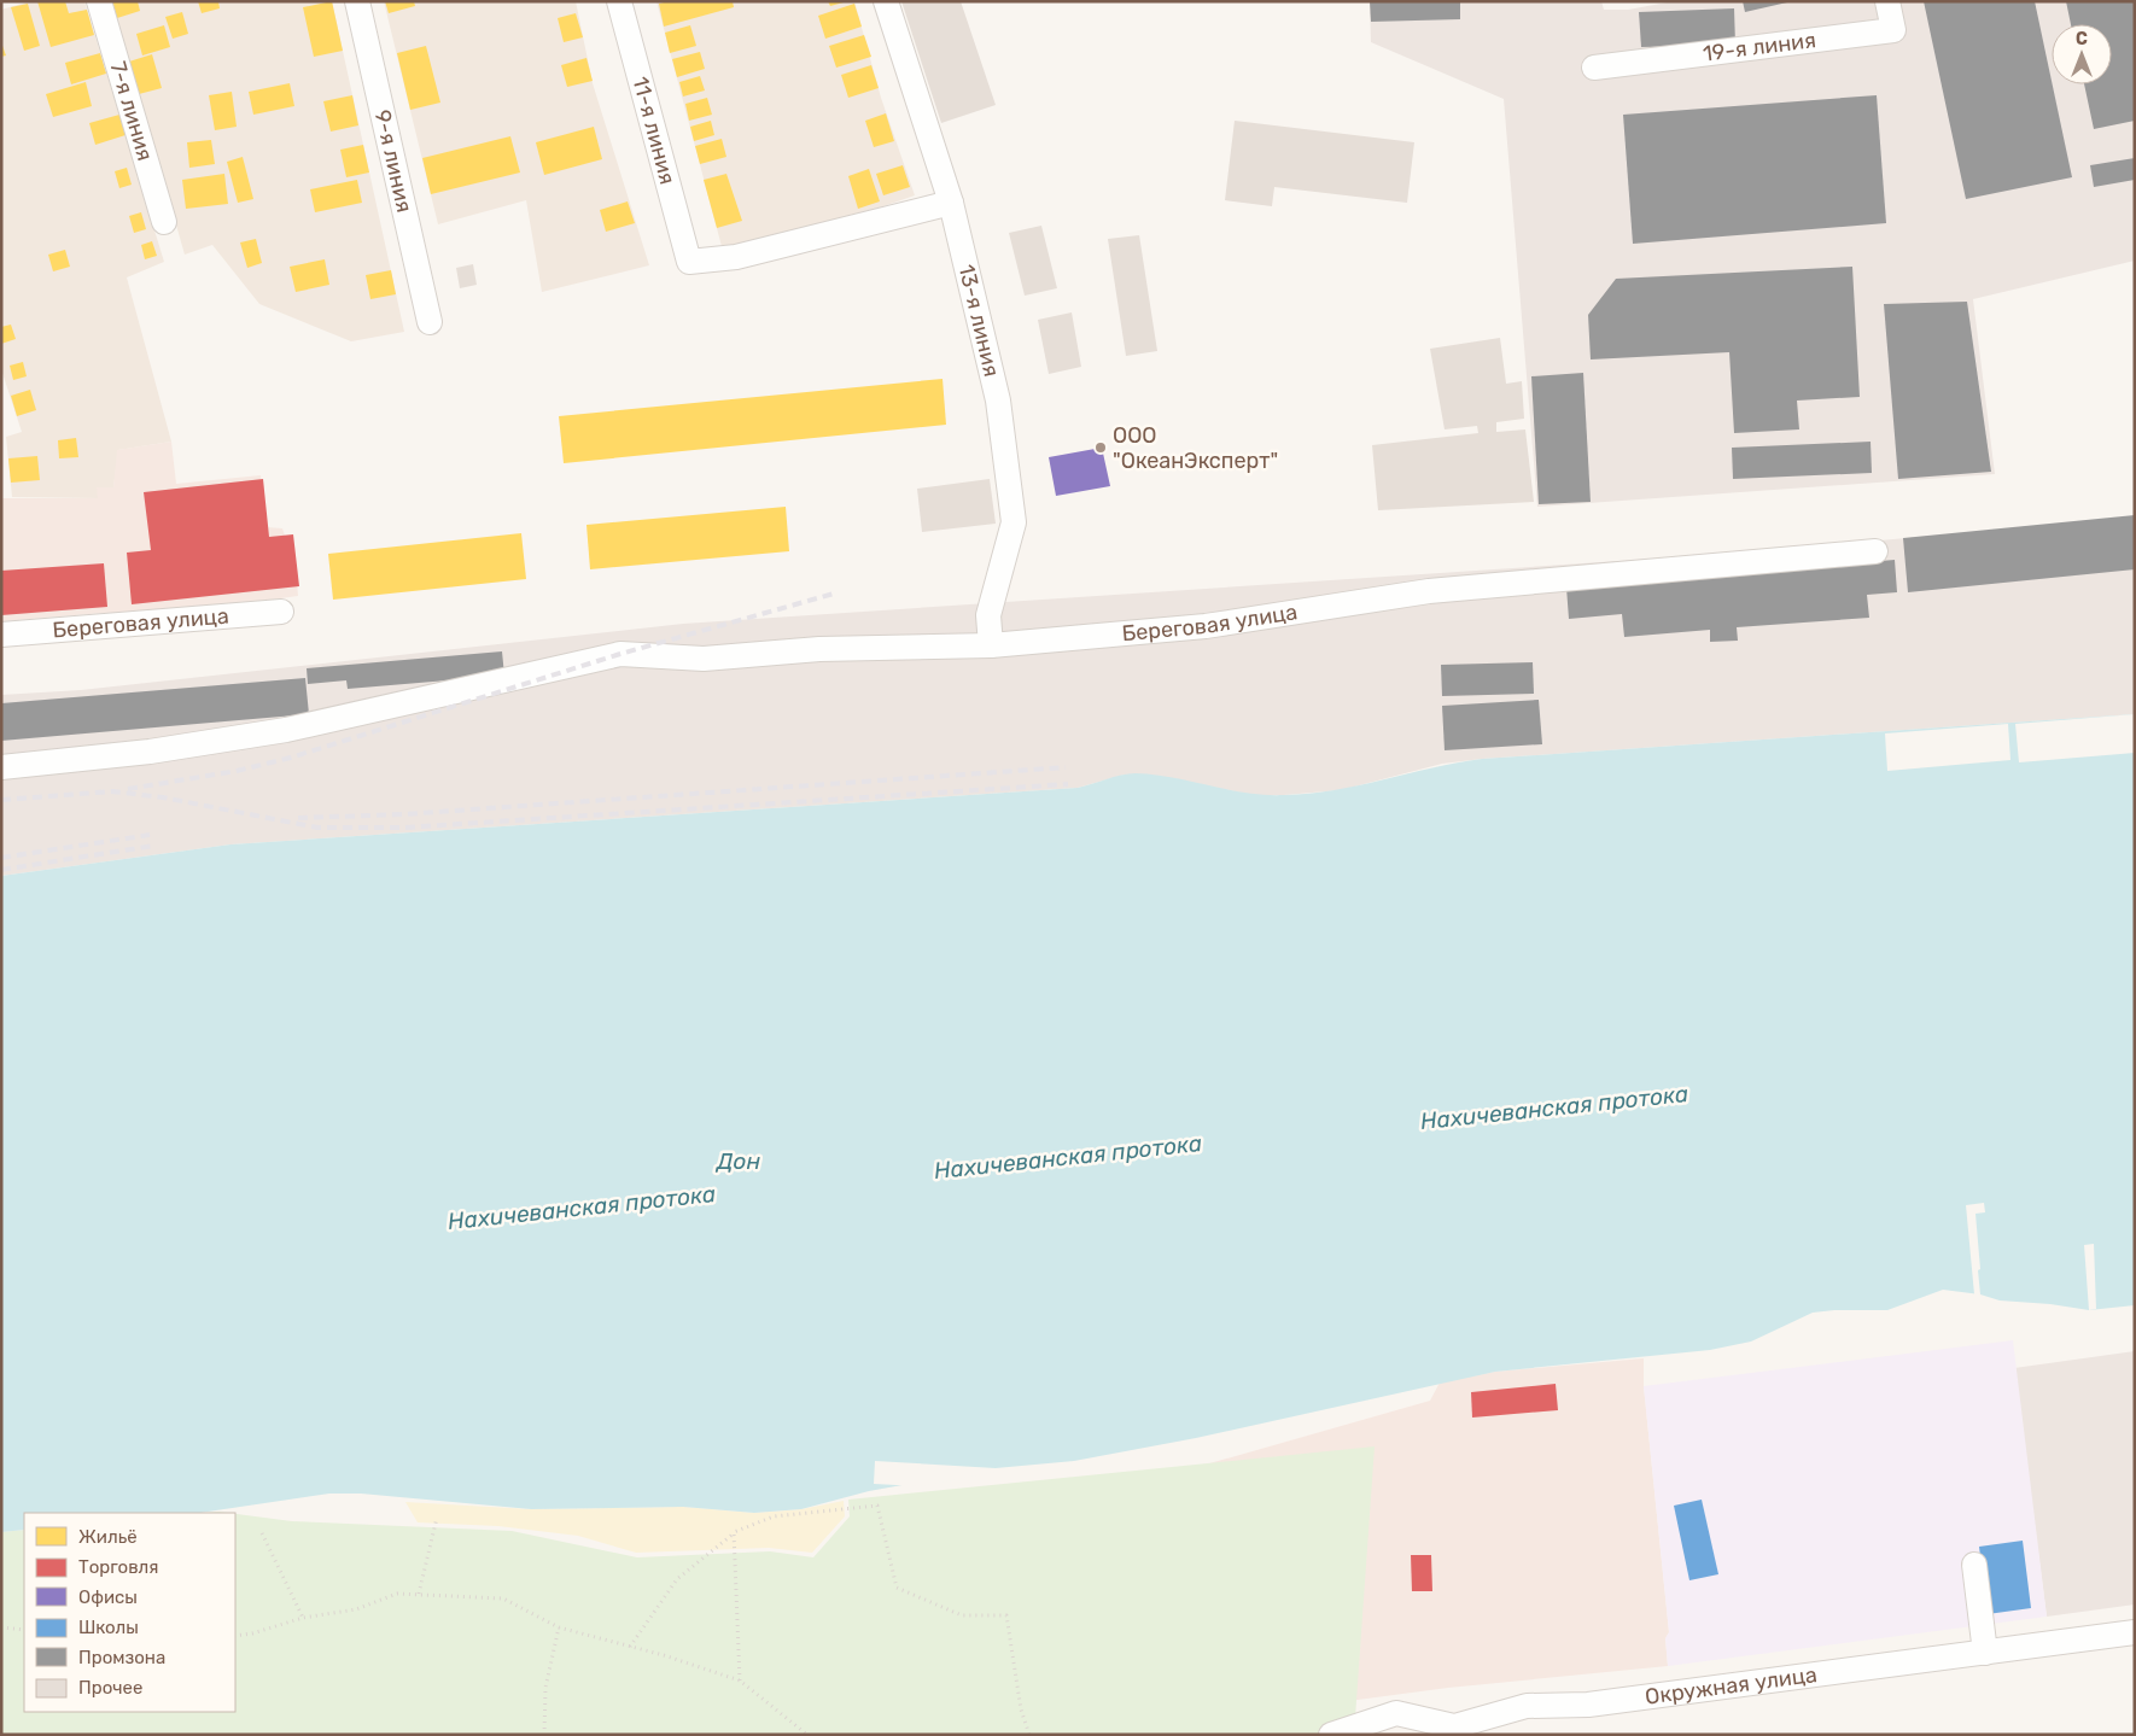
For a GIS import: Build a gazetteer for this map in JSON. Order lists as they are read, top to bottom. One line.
{"streets":{"street":["19-я линия","7-я линия","11-я линия","9-я линия","13-я линия","Береговая улица","Окружная улица"]},"crossings":[["11-я линия","13-я линия"],["13-я линия","Береговая улица"]],"water":["Нахичеванская протока","Дон"],"places":["ООО \"ОкеанЭксперт\""],"legend":["Жильё","Торговля","Офисы","Школы","Промзона","Прочее"],"north":"top"}
